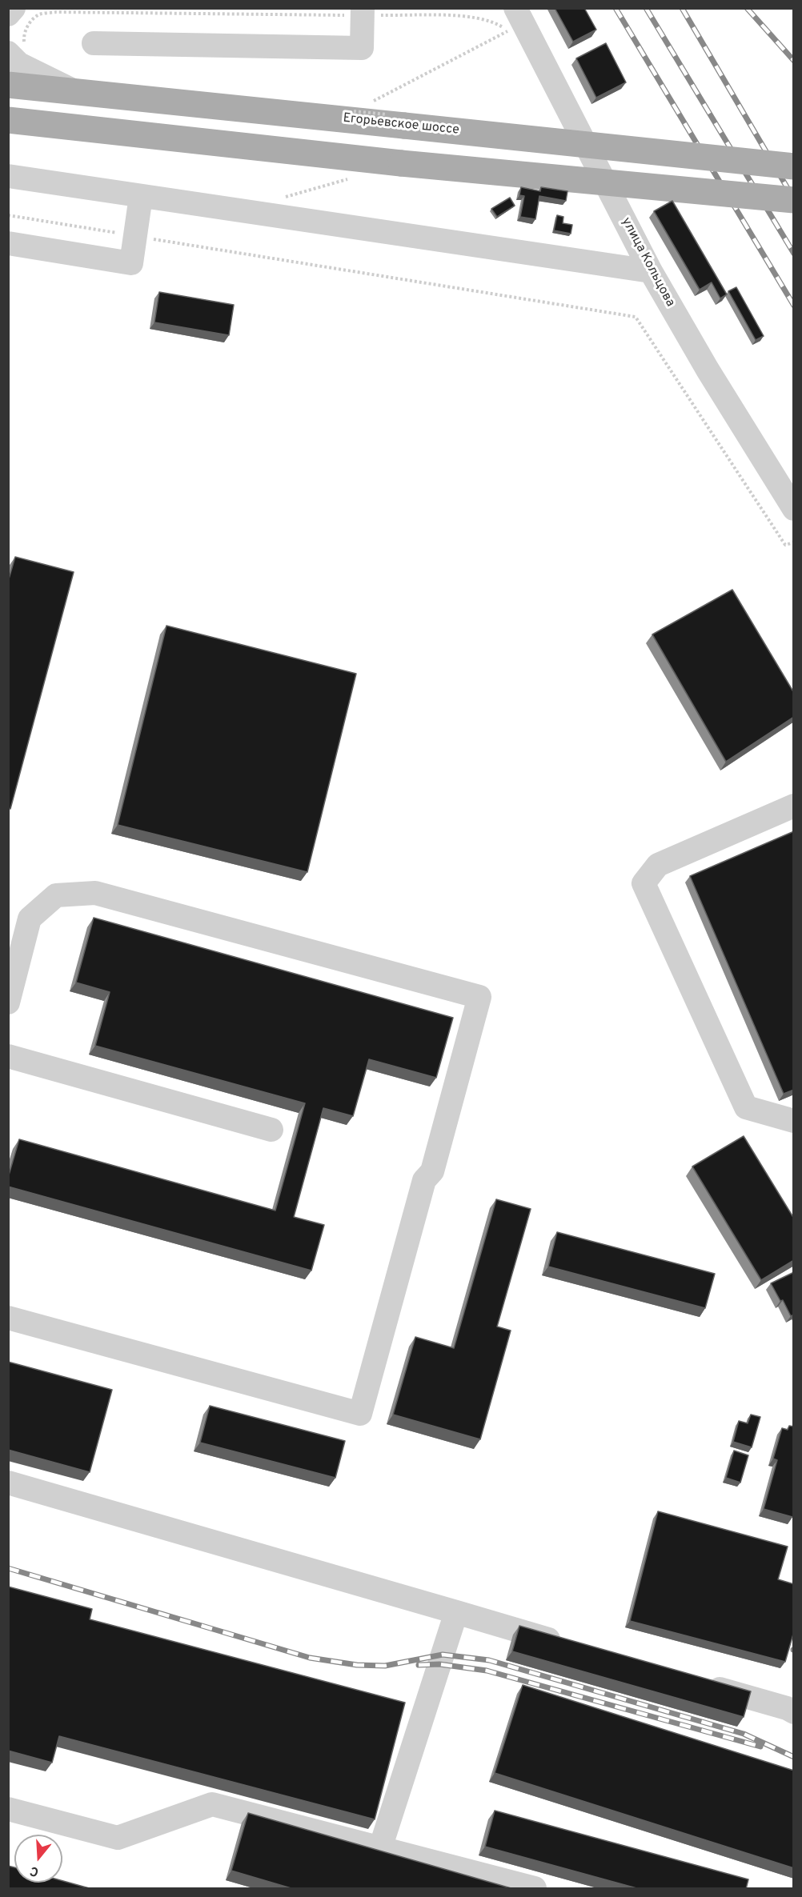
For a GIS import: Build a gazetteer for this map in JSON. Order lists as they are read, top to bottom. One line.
{"streets":{"main road":["Егорьевское шоссе"],"street":["улица Кольцова"]},"north":"bottom"}
